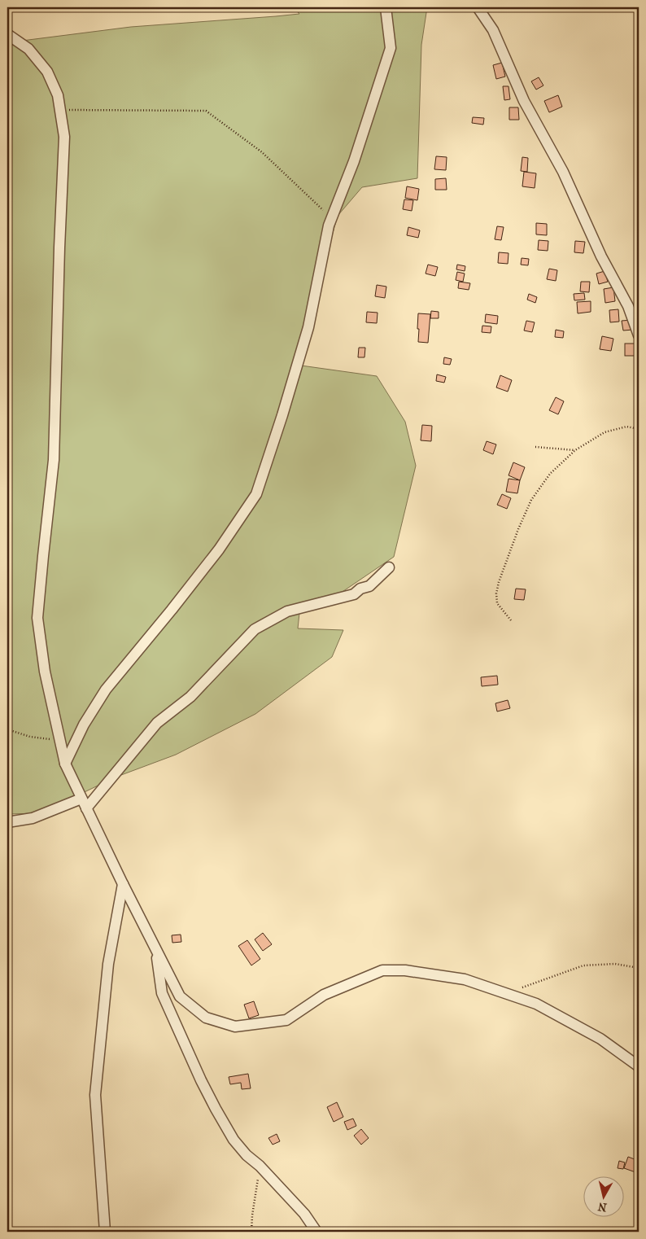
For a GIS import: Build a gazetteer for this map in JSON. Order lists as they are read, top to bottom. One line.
{"north":"bottom"}
